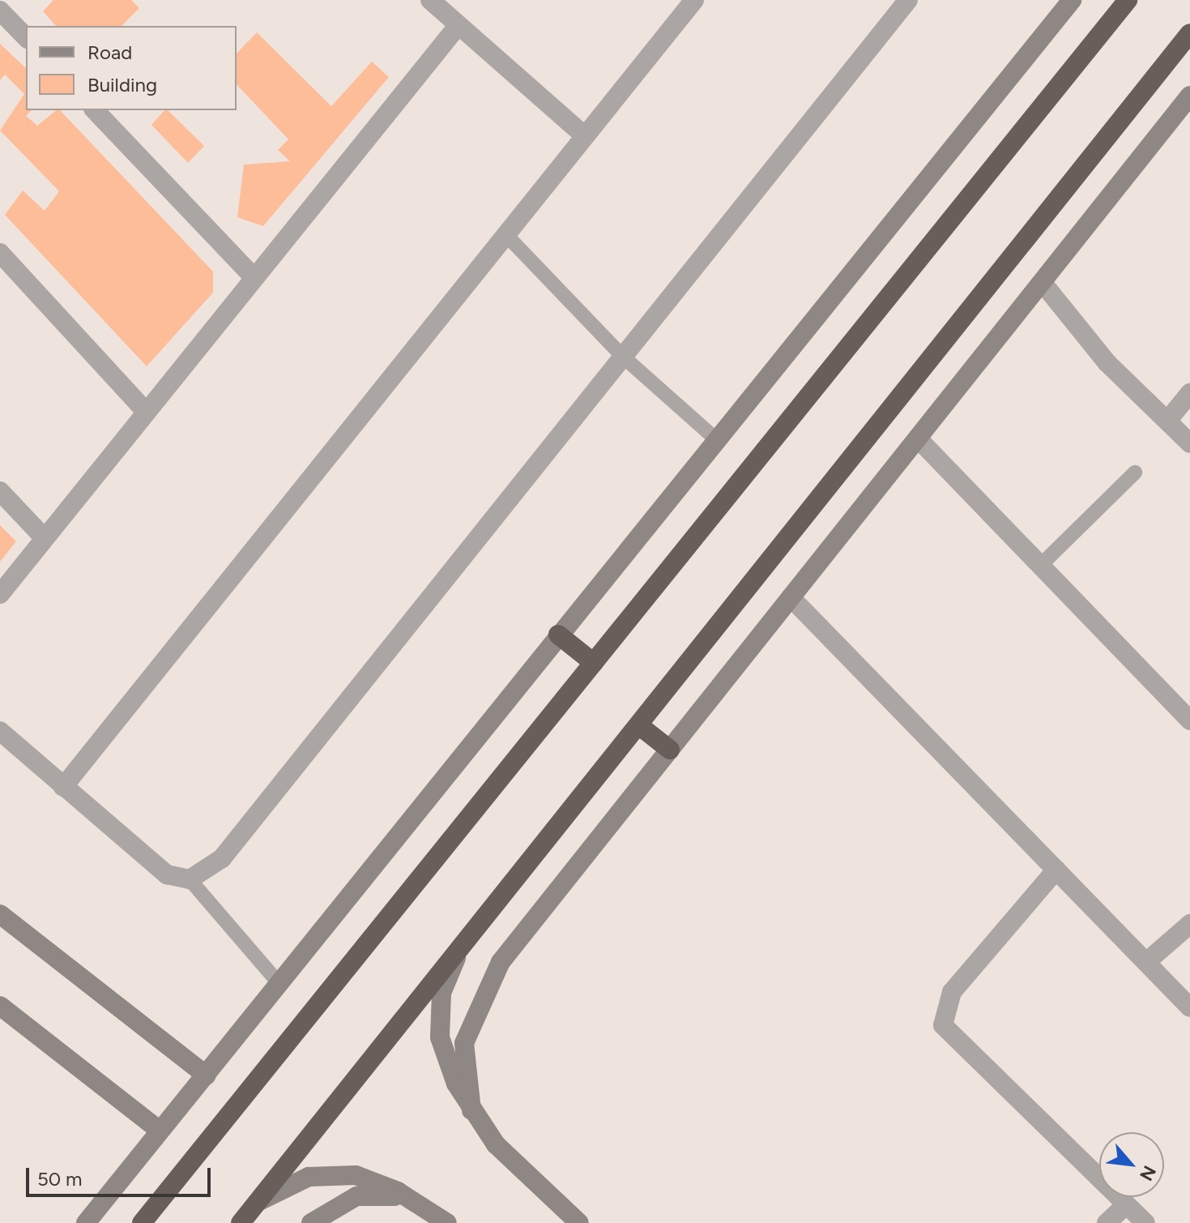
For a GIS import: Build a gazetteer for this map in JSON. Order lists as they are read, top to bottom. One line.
{"legend":["Road","Building"],"scale_bar":"50 m","north":"bottom right"}
